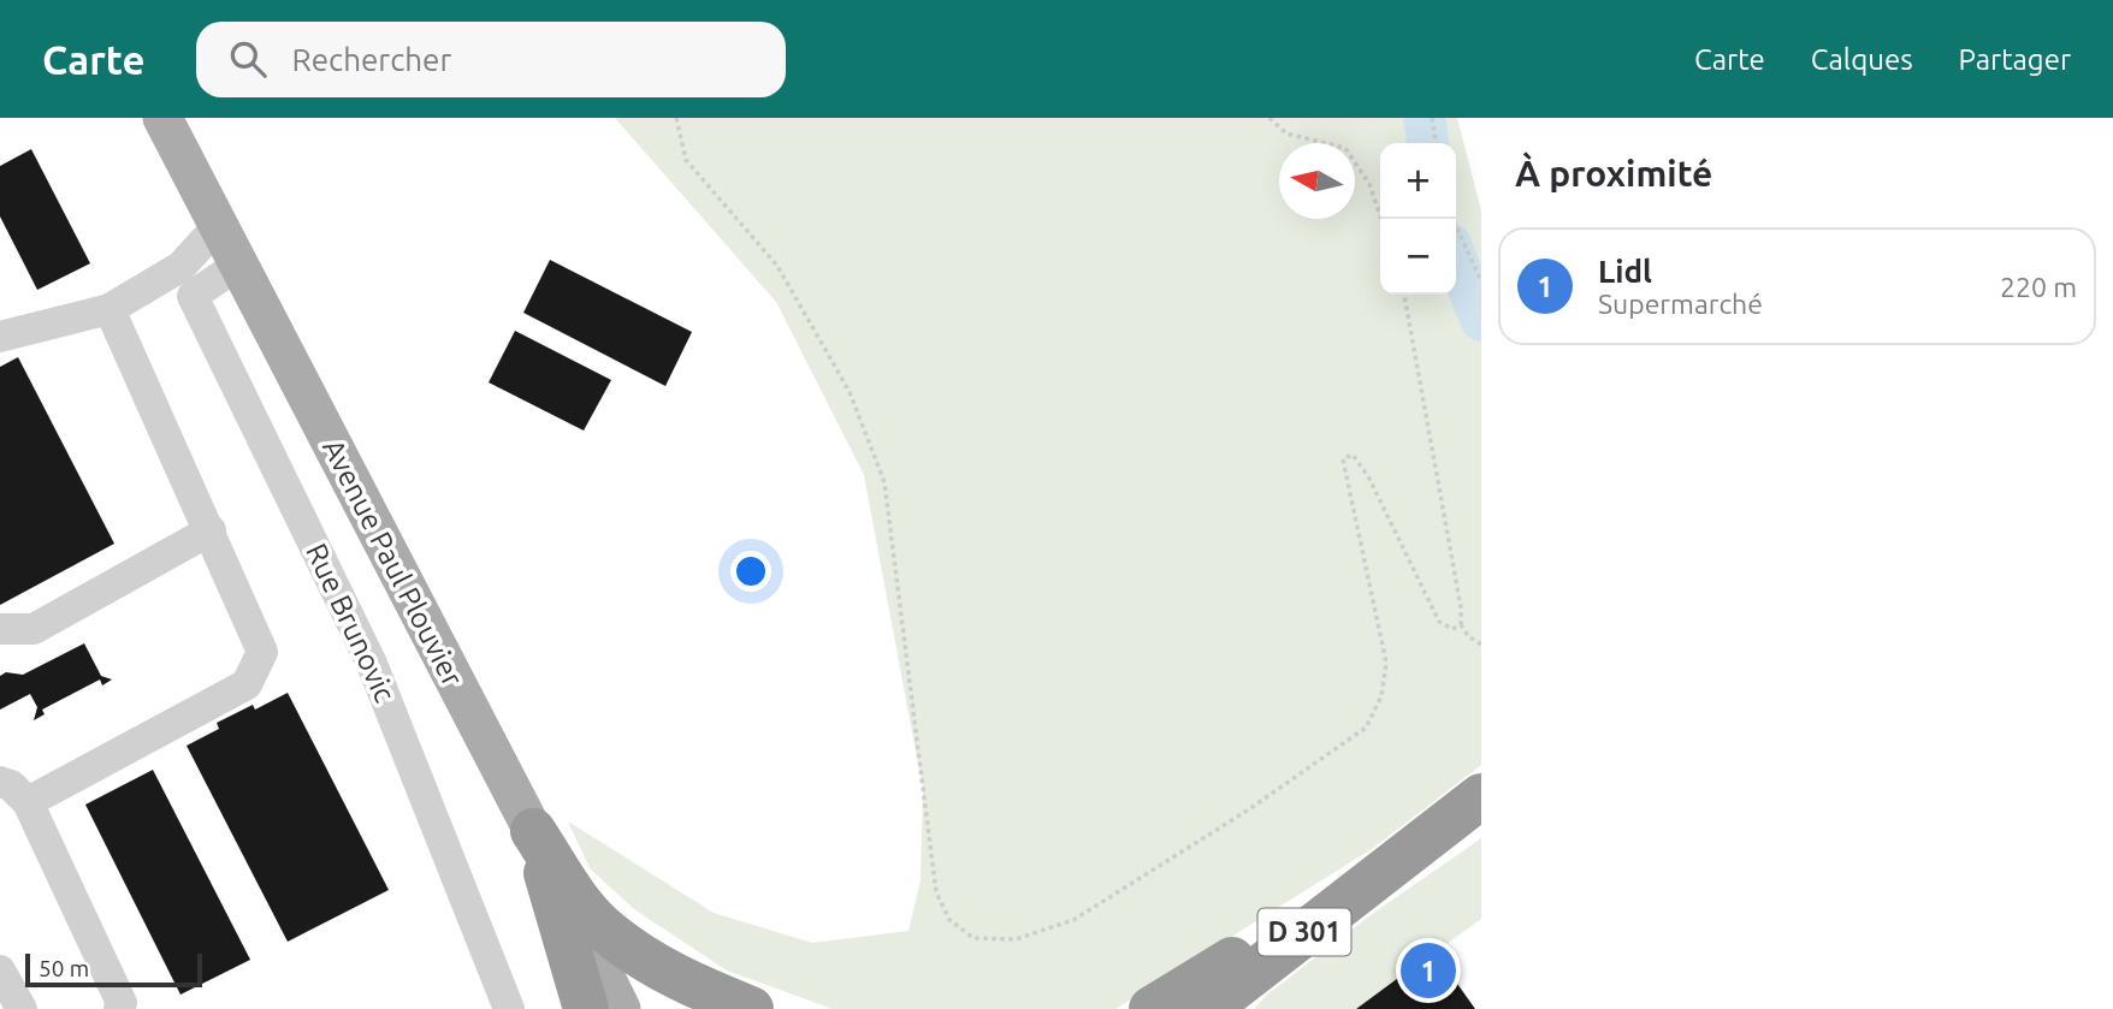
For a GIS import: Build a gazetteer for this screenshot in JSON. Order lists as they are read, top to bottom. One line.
{"streets":{"highway":["D 301"],"main road":["Avenue Paul Plouvier"],"street":["Rue Brunovic"]},"scale_bar":"50 m","north":"left","page":{"header":"Carte","search":"Rechercher","nav":["Carte","Calques","Partager"],"heading":"À proximité","map_buttons":["+","−"],"list":[{"mark":"1","name":"Lidl","note":"Supermarché","value":"220 m"}],"pins":"1","scale":"50 m"}}
